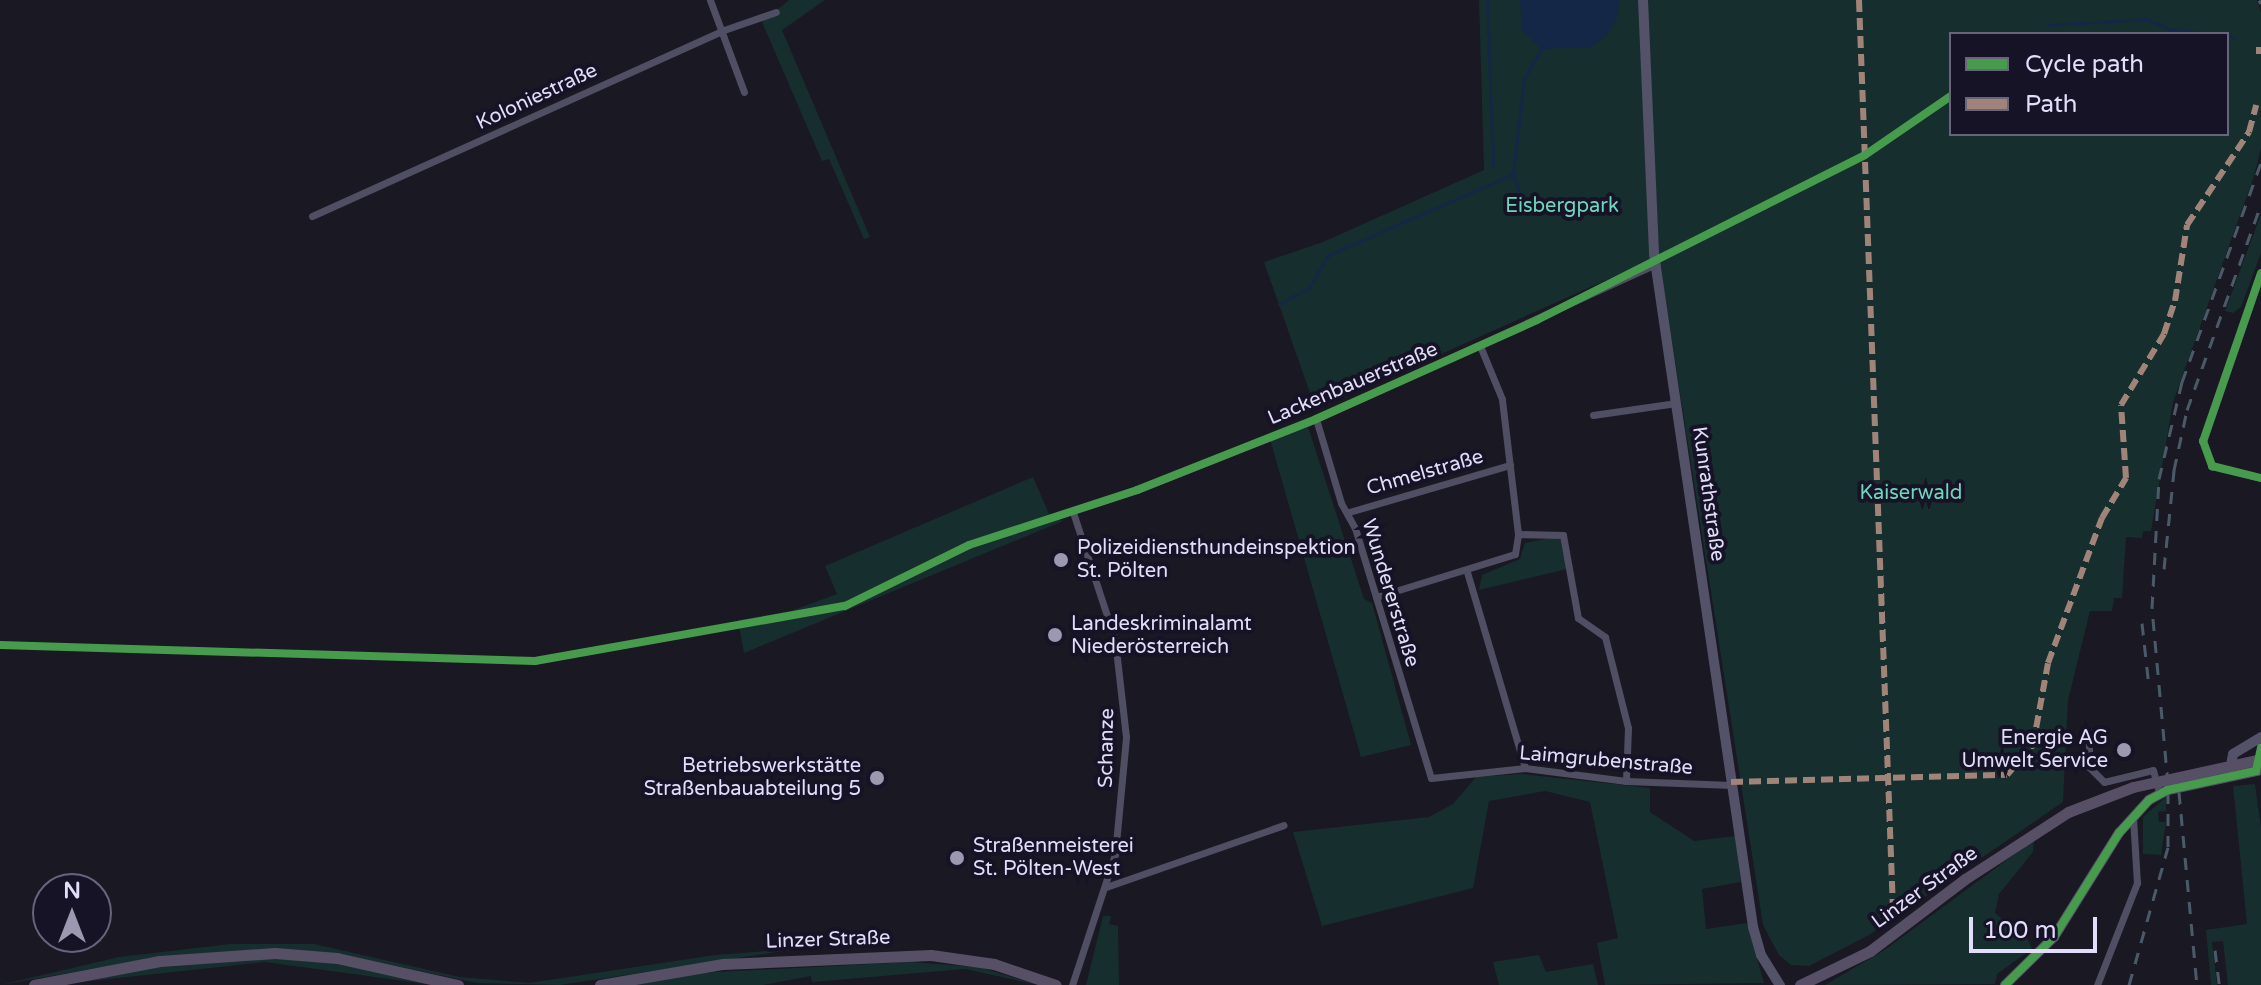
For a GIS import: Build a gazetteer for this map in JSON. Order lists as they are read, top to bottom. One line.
{"streets":{"main road":["Linzer Straße"],"street":["Koloniestraße","Lackenbauerstraße","Chmelstraße","Kunrathstraße","Wundererstraße","Schanze","Laimgrubenstraße"]},"crossings":[["Lackenbauerstraße","Kunrathstraße"],["Lackenbauerstraße","Wundererstraße"],["Lackenbauerstraße","Schanze"],["Chmelstraße","Wundererstraße"],["Kunrathstraße","Laimgrubenstraße"],["Wundererstraße","Laimgrubenstraße"]],"parks":["Eisbergpark","Kaiserwald"],"places":["Polizeidiensthundeinspektion St. Pölten","Landeskriminalamt Niederösterreich","Energie AG Umwelt Service","Betriebswerkstätte Straßenbauabteilung 5","Straßenmeisterei St. Pölten-West"],"legend":["Cycle path","Path"],"scale_bar":"100 m","north":"top"}
